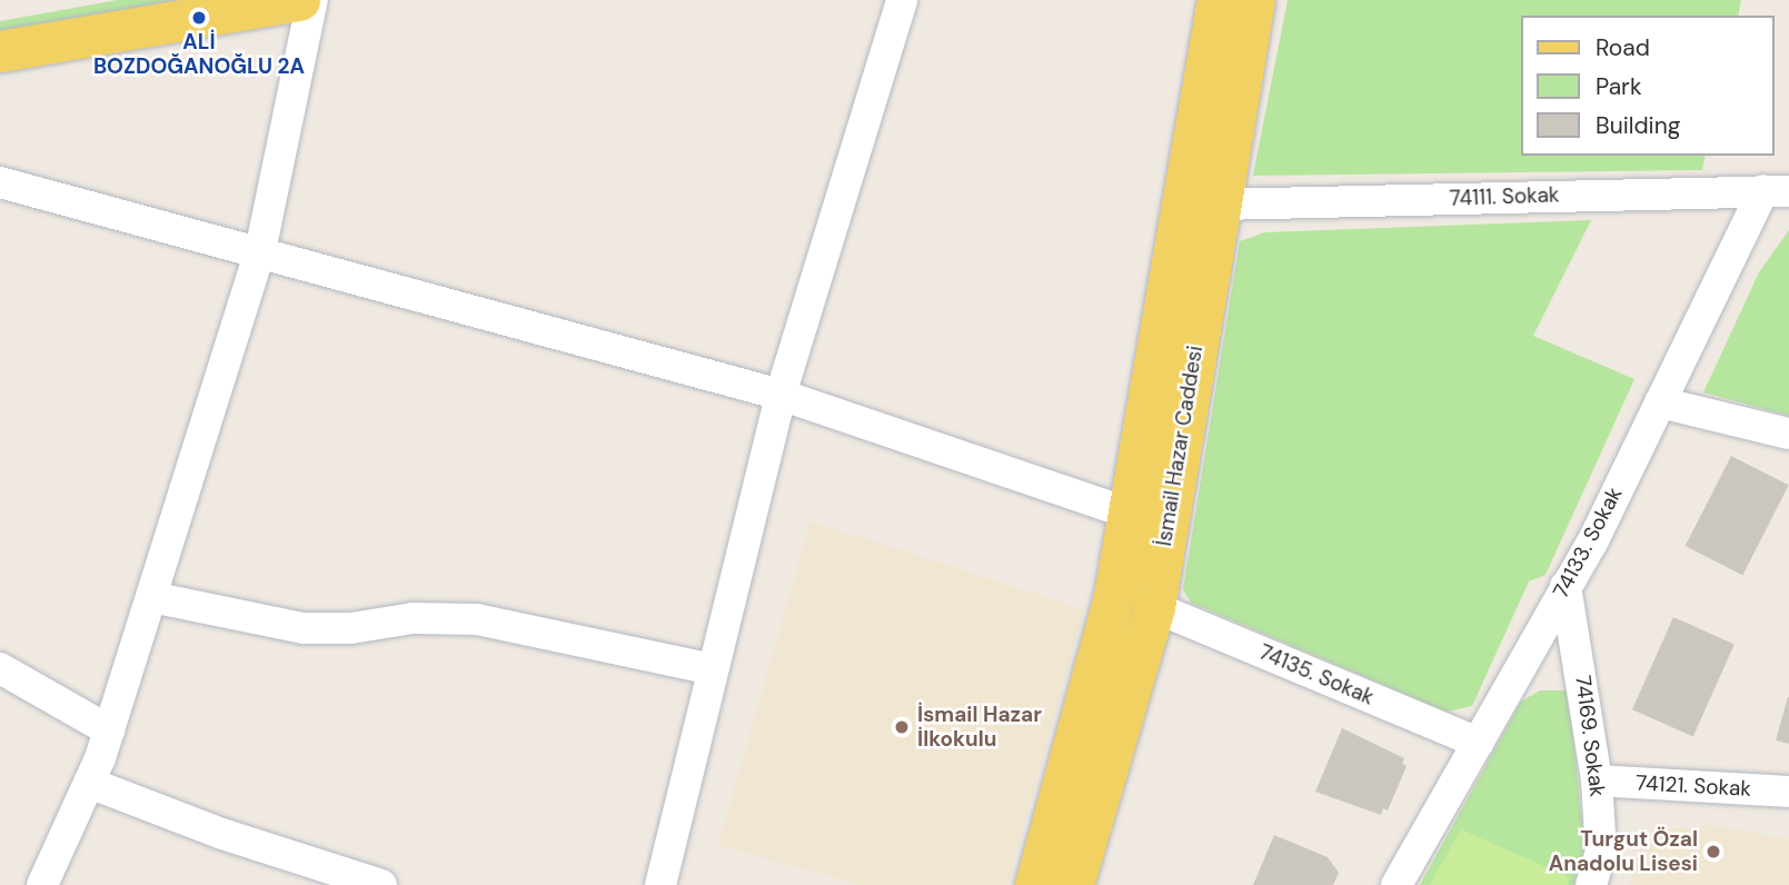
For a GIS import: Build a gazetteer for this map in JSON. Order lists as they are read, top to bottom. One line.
{"streets":{"main road":["İsmail Hazar Caddesi"],"street":["74111. Sokak","74133. Sokak","74135. Sokak","74169. Sokak","74121. Sokak"]},"crossings":[["74111. Sokak","İsmail Hazar Caddesi"],["74111. Sokak","74133. Sokak"],["İsmail Hazar Caddesi","74135. Sokak"],["74133. Sokak","74135. Sokak"],["74133. Sokak","74169. Sokak"],["74169. Sokak","74121. Sokak"]],"places":["ALİ BOZDOĞANOĞLU 2A","İsmail Hazar İlkokulu","Turgut Özal Anadolu Lisesi"],"legend":["Road","Park","Building"]}
